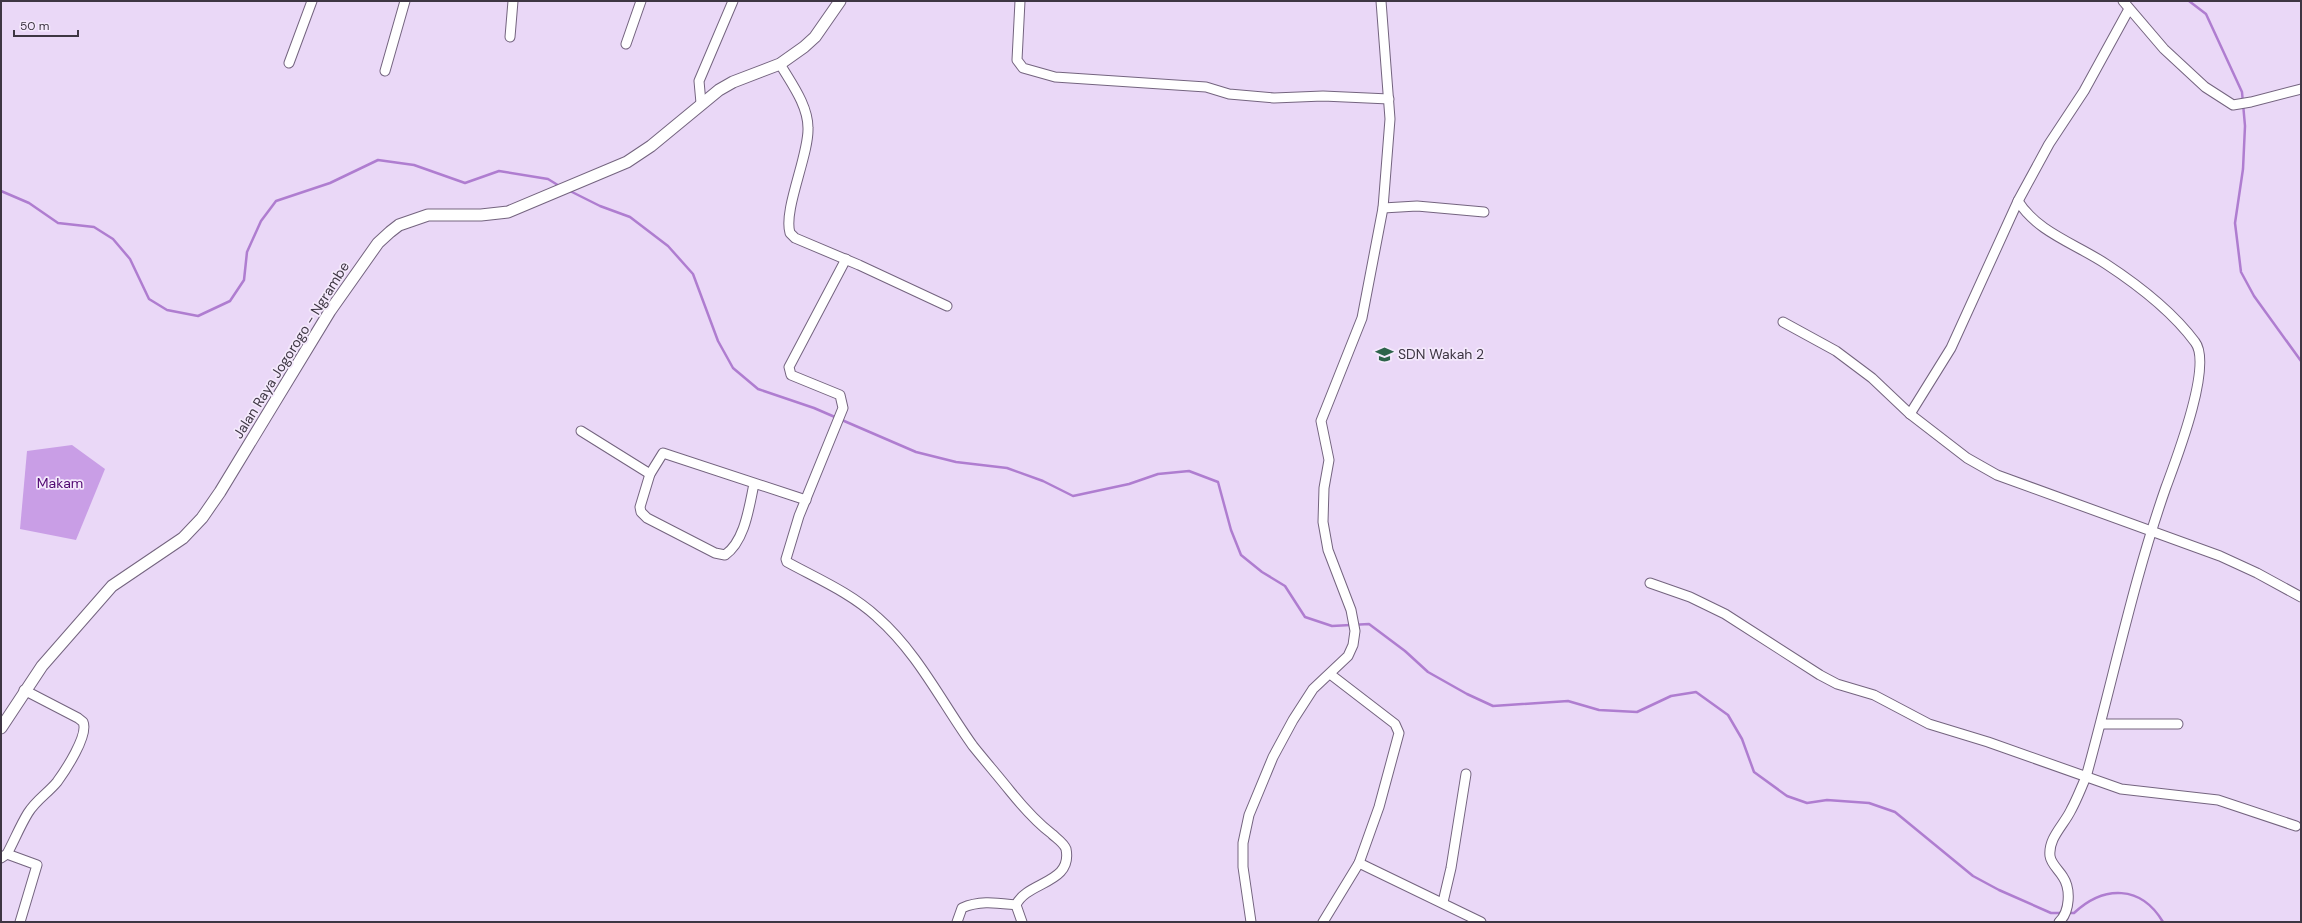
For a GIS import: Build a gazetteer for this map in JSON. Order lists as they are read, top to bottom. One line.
{"streets":{"main road":["Jalan Raya Jogorogo - Ngrambe"]},"parks":["Makam"],"places":{"school or university":["SDN Wakah 2"]},"scale_bar":"50 m"}
